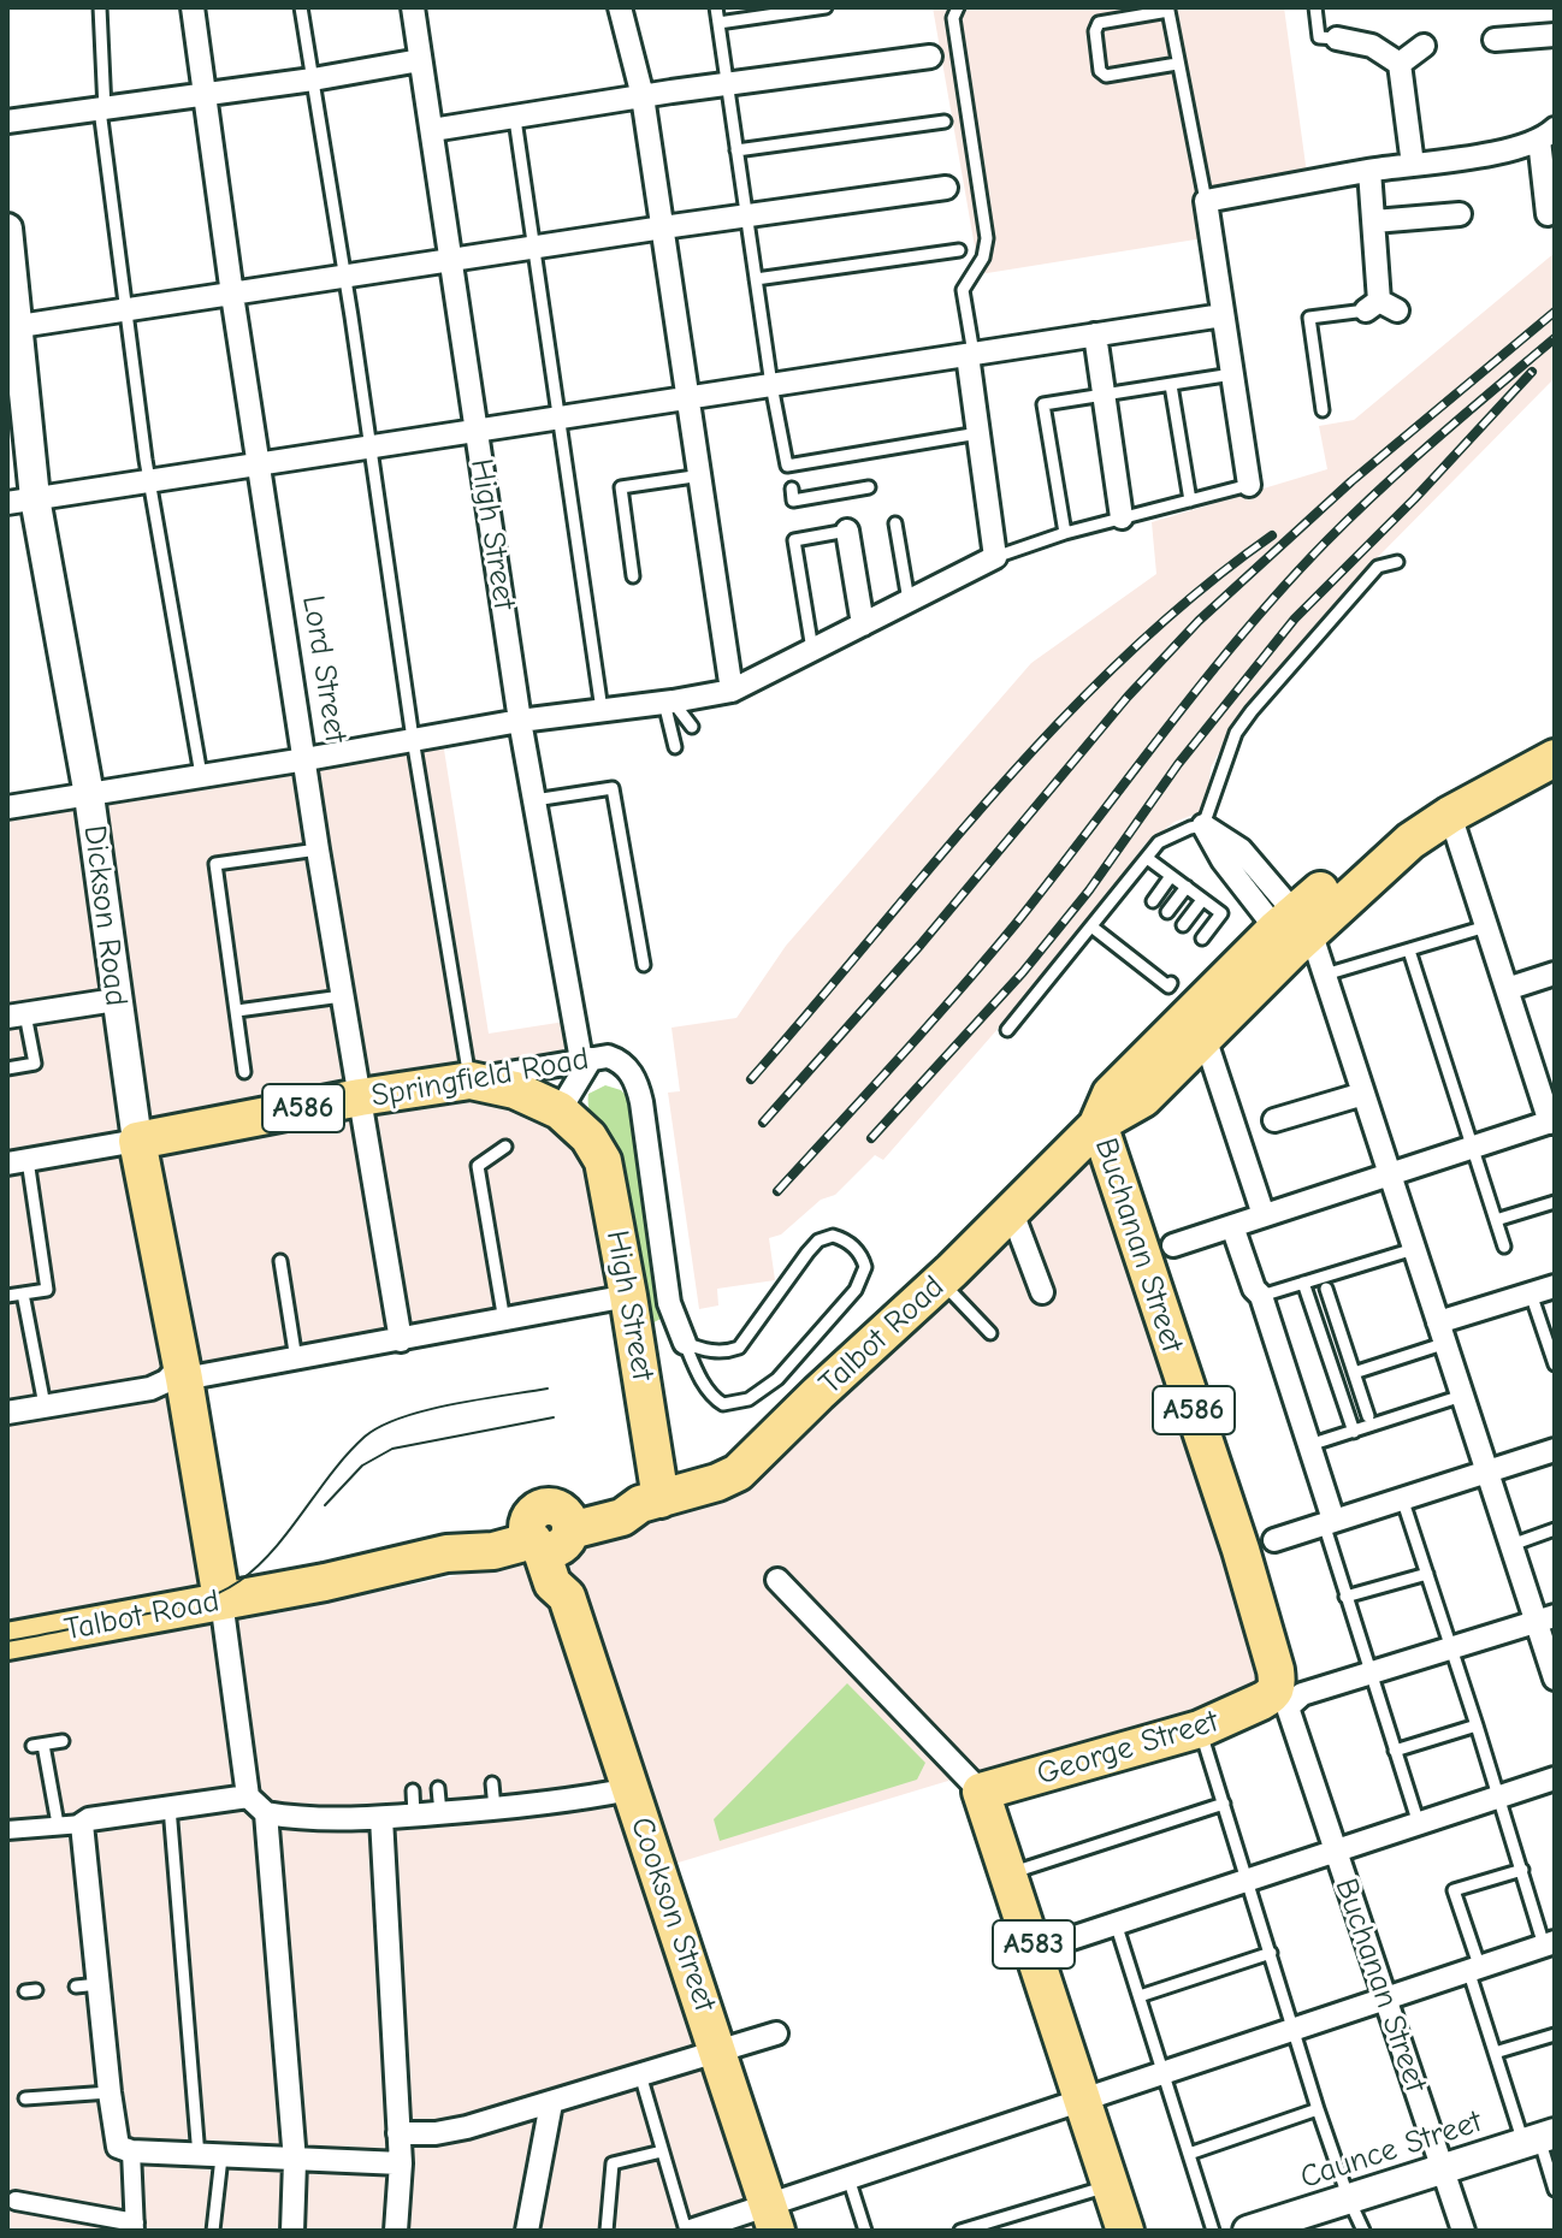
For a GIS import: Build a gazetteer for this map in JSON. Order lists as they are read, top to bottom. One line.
{"streets":{"main road":["High Street","Dickson Road","Springfield Road","A586","Buchanan Street","Talbot Road","George Street","Cookson Street","A583"],"street":["Lord Street","Caunce Street"]},"crossings":[["High Street","Springfield Road"],["High Street","Talbot Road"],["Lord Street","Springfield Road"],["Dickson Road","Springfield Road"],["Dickson Road","Talbot Road"],["Buchanan Street","Talbot Road"],["Buchanan Street","George Street"],["Buchanan Street","Caunce Street"],["Talbot Road","Cookson Street"],["George Street","A583"]]}
